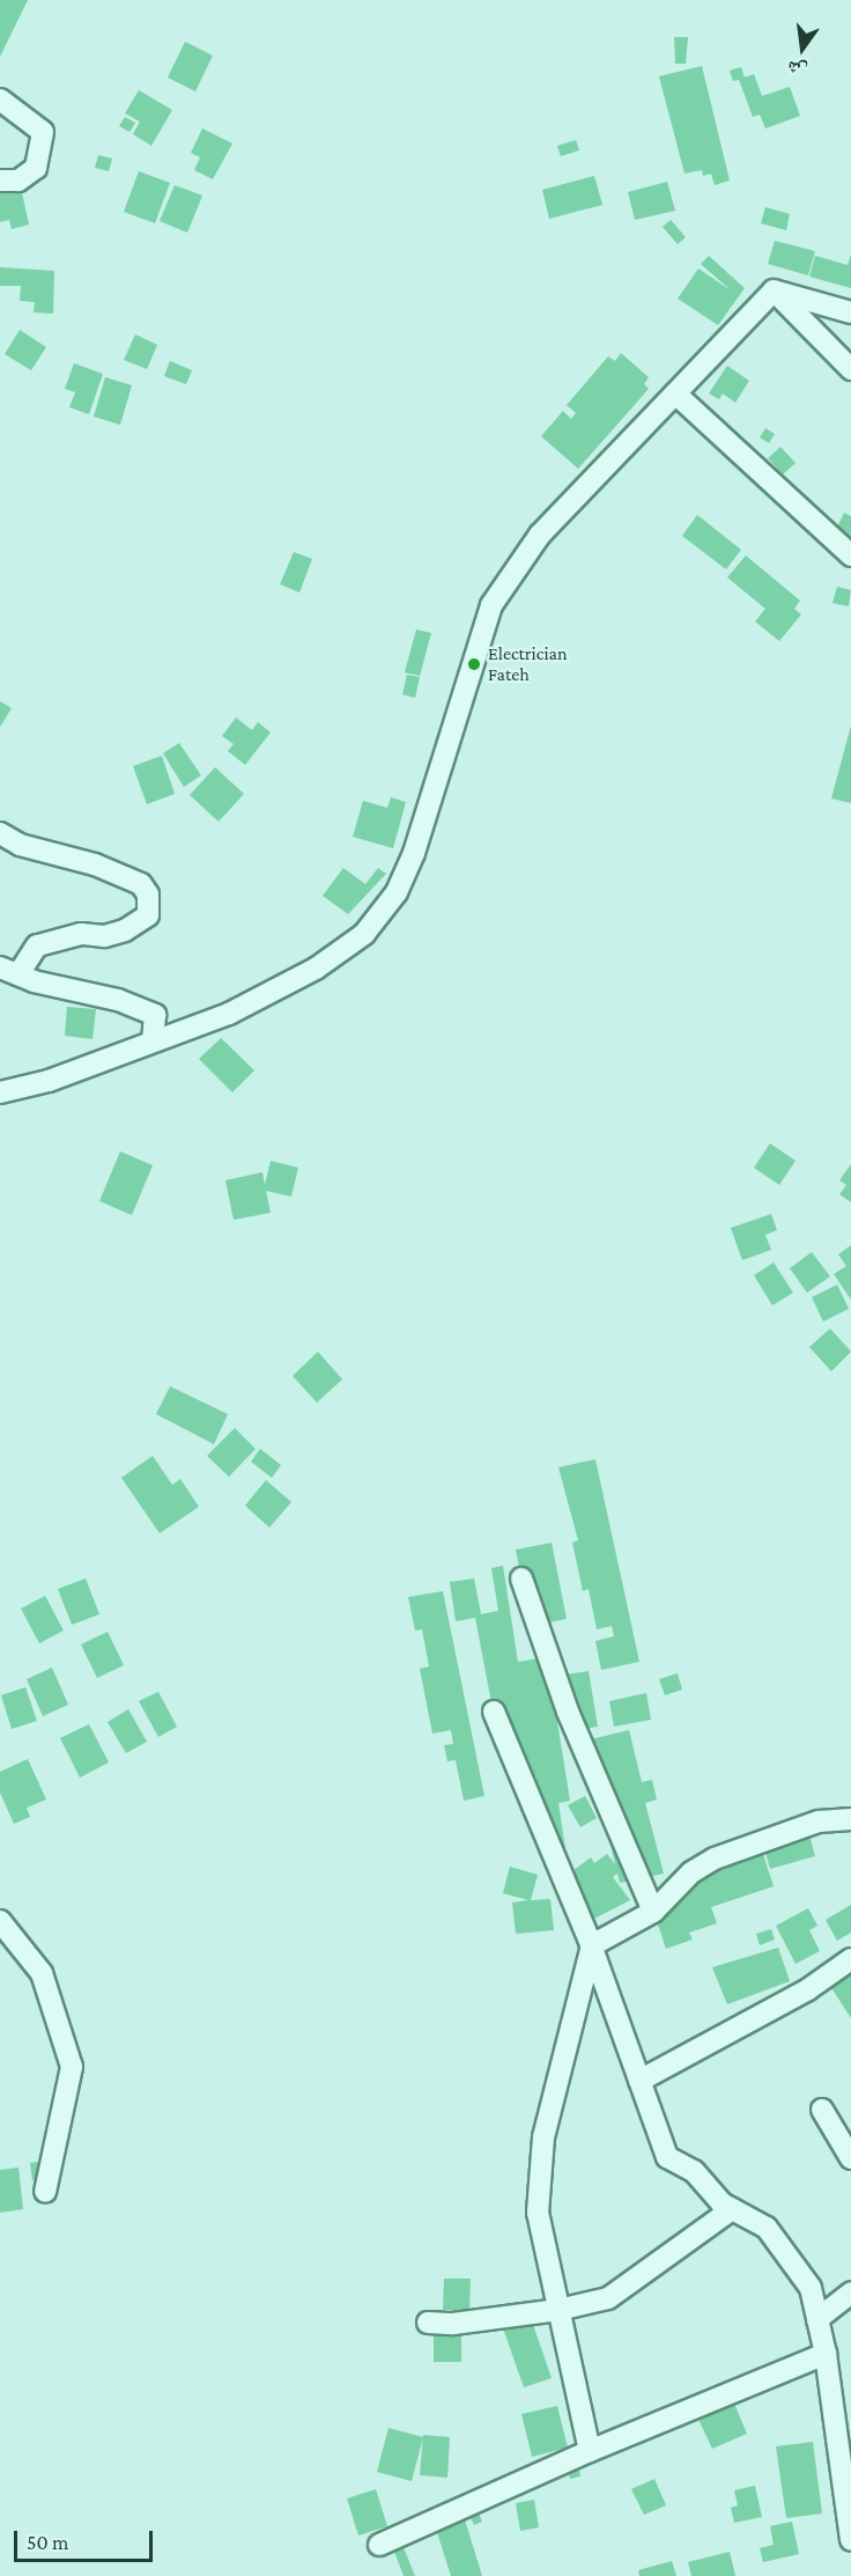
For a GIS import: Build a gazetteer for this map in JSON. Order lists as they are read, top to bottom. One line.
{"places":["Electrician Fateh"],"scale_bar":"50 m","north":"bottom"}
